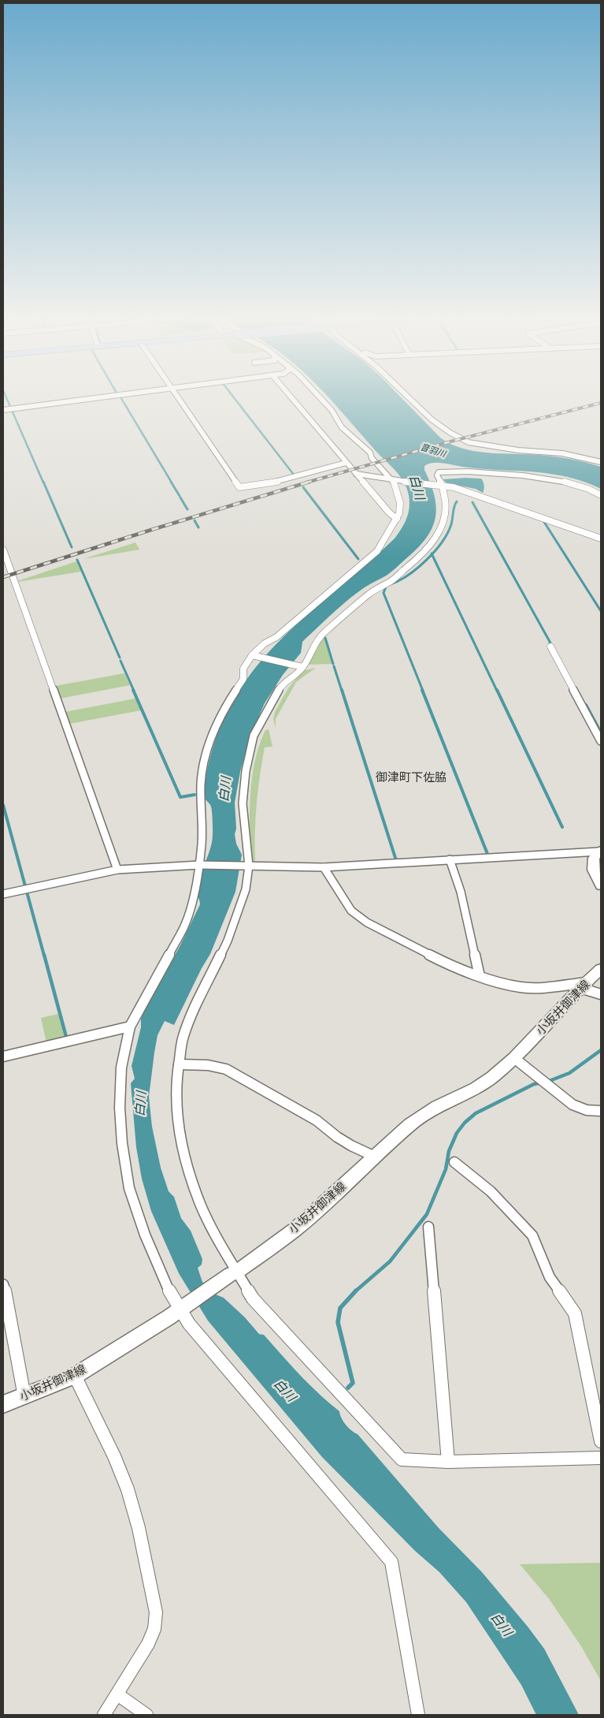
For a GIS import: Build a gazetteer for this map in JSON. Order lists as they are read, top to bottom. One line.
{"streets":{"main road":["小坂井御津線"]},"districts":["御津町下佐脇"],"water":["音羽川","白川"]}
